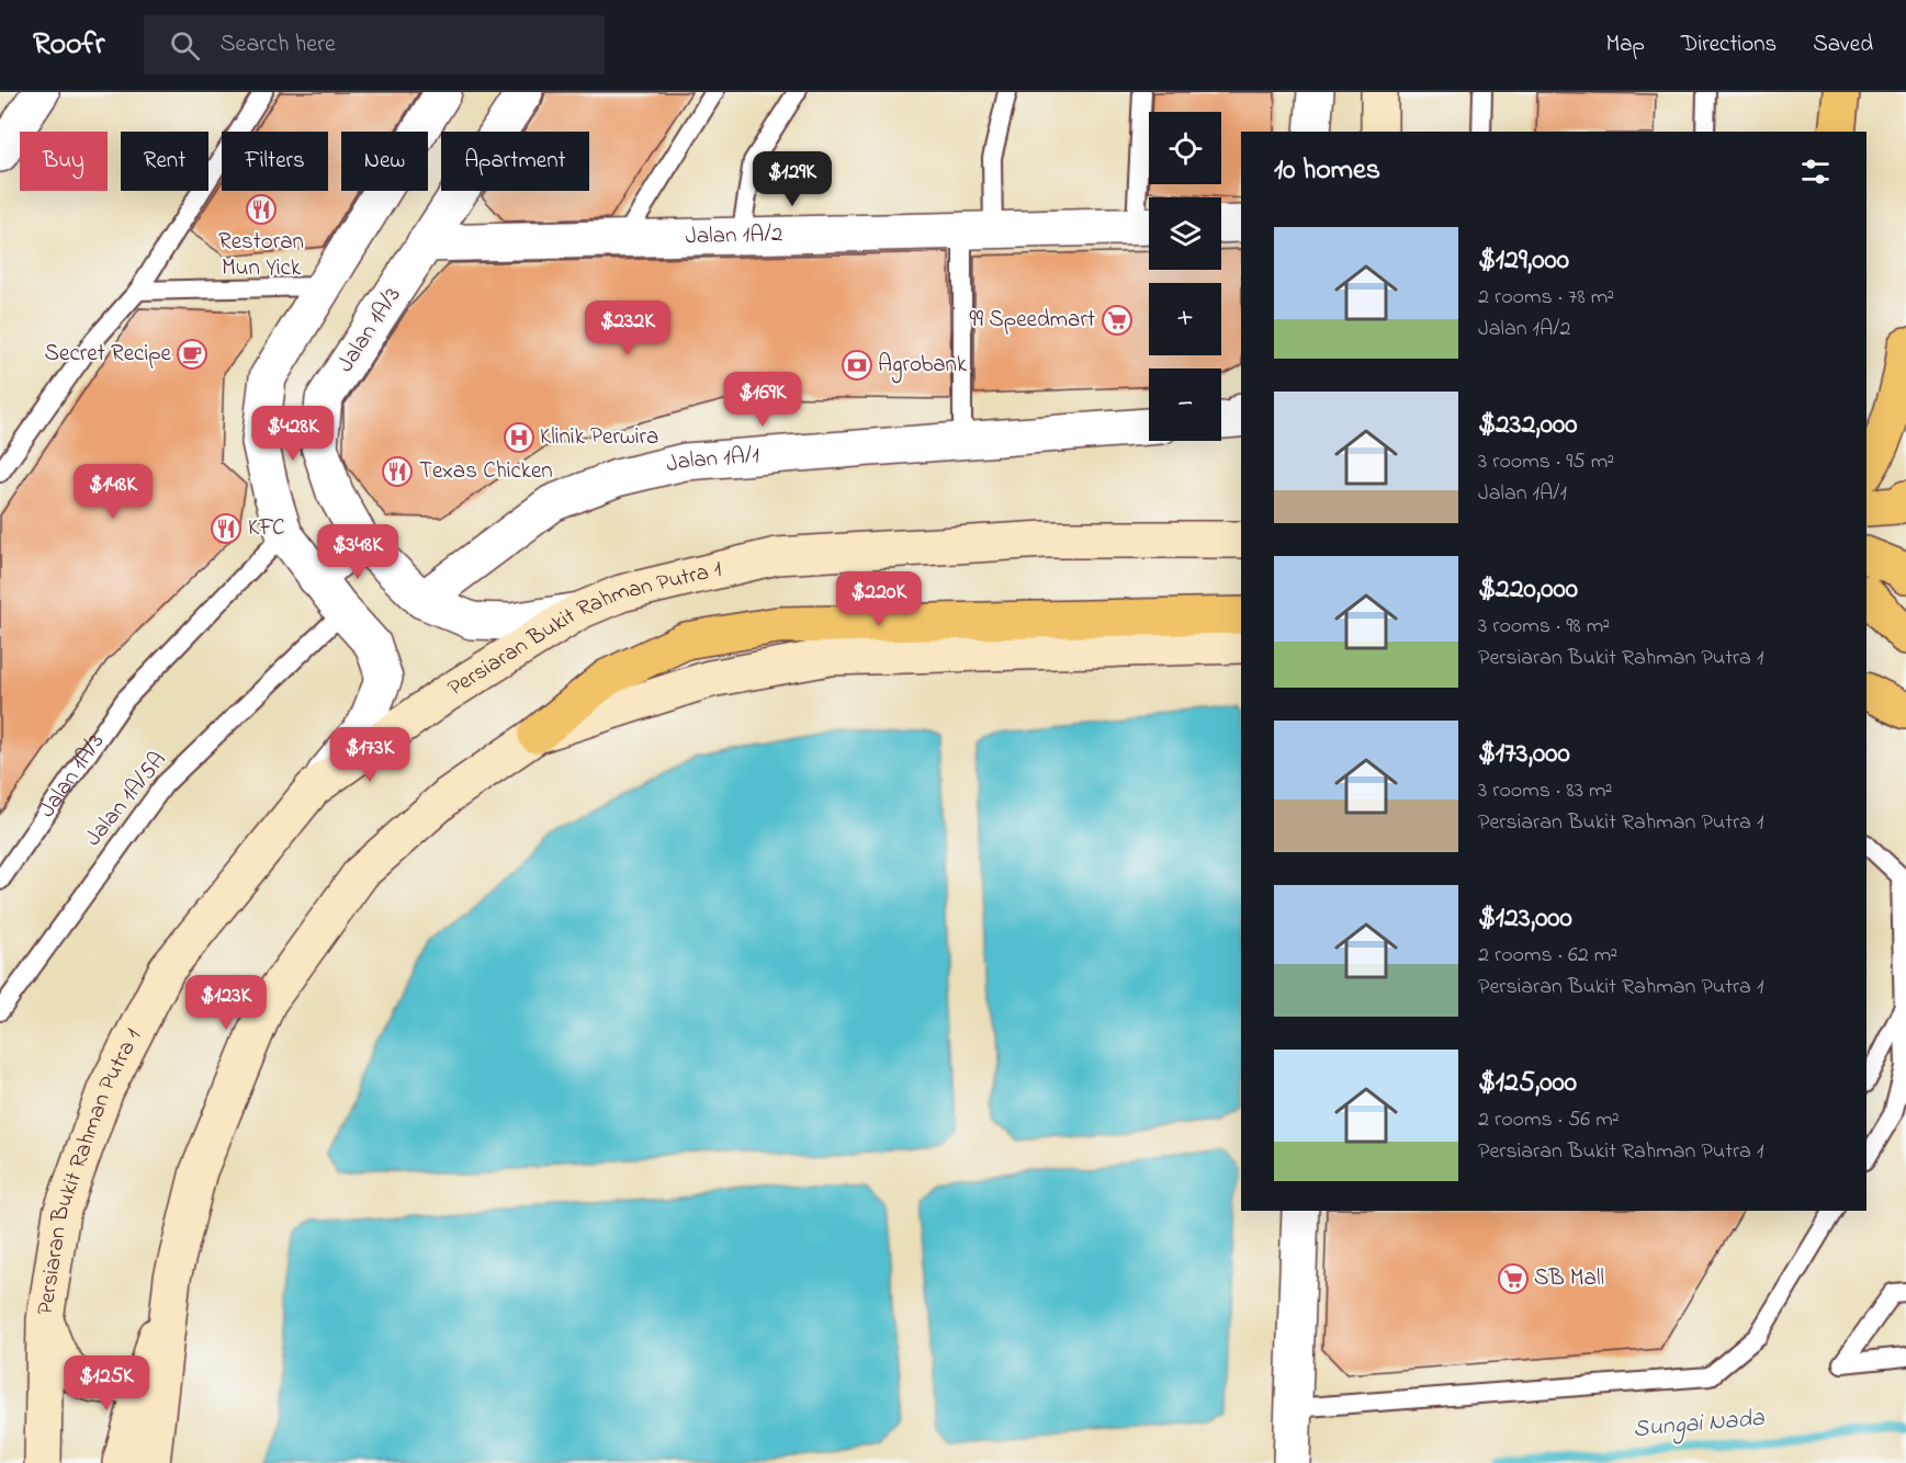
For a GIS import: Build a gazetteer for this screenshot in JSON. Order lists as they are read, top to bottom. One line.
{"streets":{"main road":["Persiaran Bukit Rahman Putra 1"],"street":["Jalan 1A/2","Jalan 1A/3","Jalan 1A/1"],"lane":["Jalan 1A/5A"]},"crossings":[["Jalan 1A/2","Jalan 1A/3"],["Jalan 1A/3","Jalan 1A/1"],["Jalan 1A/3","Persiaran Bukit Rahman Putra 1"]],"water":["Sungai Nada"],"places":{"restaurant":["Restoran Mun Yick","Texas Chicken","KFC"],"supermarket":["99 Speedmart","SB Mall"],"cafe":["Secret Recipe"],"bank":["Agrobank"],"hospital":["Klinik Perwira"]},"page":{"header":"Roofr","search":"Search here","nav":["Map","Directions","Saved"],"map_buttons":["+","−"],"chip":["Buy","Rent","Filters","New","Apartment"],"heading":"10 homes","price":["$129K","$232K","$169K","$428K","$148K","$348K","$220K","$173K","$123K","$125K"],"list":[{"name":"$129,000","note":"2 rooms · 78 m² · Jalan 1A/2"},{"name":"$232,000","note":"3 rooms · 95 m² · Jalan 1A/1"},{"name":"$220,000","note":"3 rooms · 98 m² · Persiaran Bukit Rahman Putra 1"},{"name":"$173,000","note":"3 rooms · 83 m² · Persiaran Bukit Rahman Putra 1"},{"name":"$123,000","note":"2 rooms · 62 m² · Persiaran Bukit Rahman Putra 1"},{"name":"$125,000","note":"2 rooms · 56 m² · Persiaran Bukit Rahman Putra 1"}]}}
